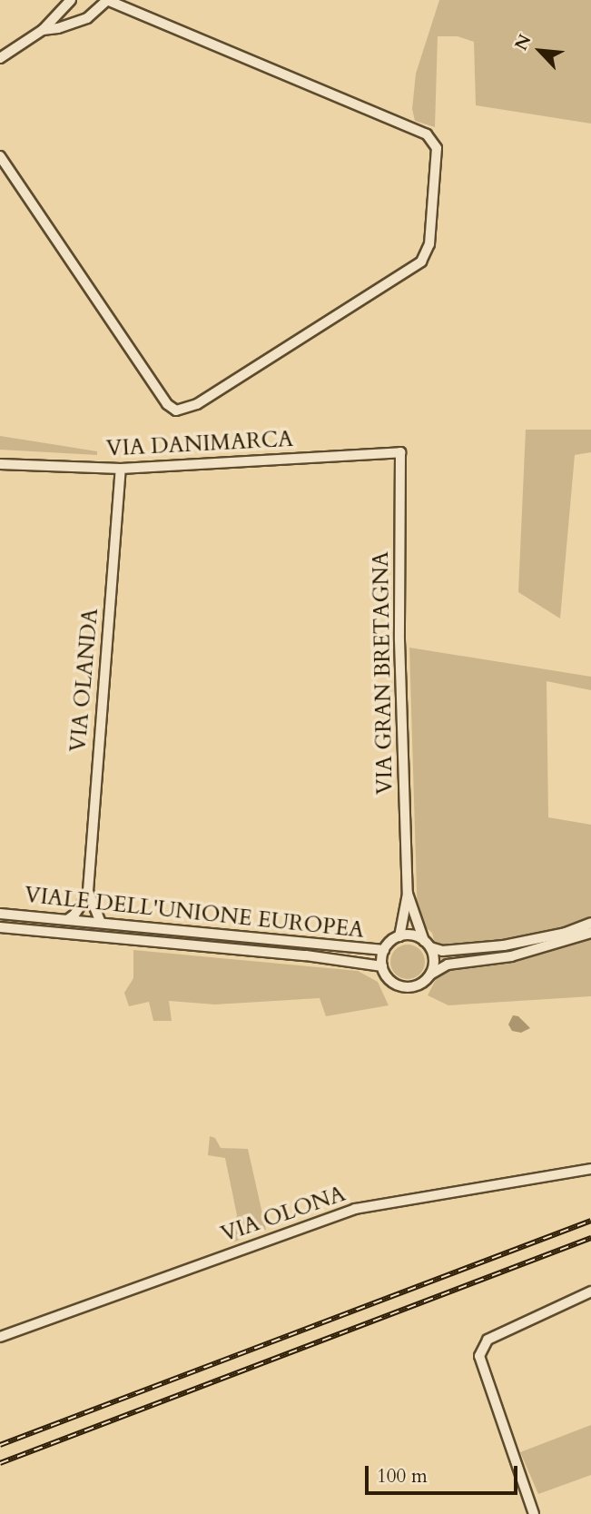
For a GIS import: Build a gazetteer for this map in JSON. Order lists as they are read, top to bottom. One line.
{"streets":{"street":["VIA DANIMARCA","VIA GRAN BRETAGNA","VIA OLANDA","VIALE DELL'UNIONE EUROPEA","VIA OLONA"]},"crossings":[["VIA DANIMARCA","VIA GRAN BRETAGNA"],["VIA DANIMARCA","VIA OLANDA"],["VIA GRAN BRETAGNA","VIALE DELL'UNIONE EUROPEA"],["VIA OLANDA","VIALE DELL'UNIONE EUROPEA"]],"scale_bar":"100 m","north":"top left"}
